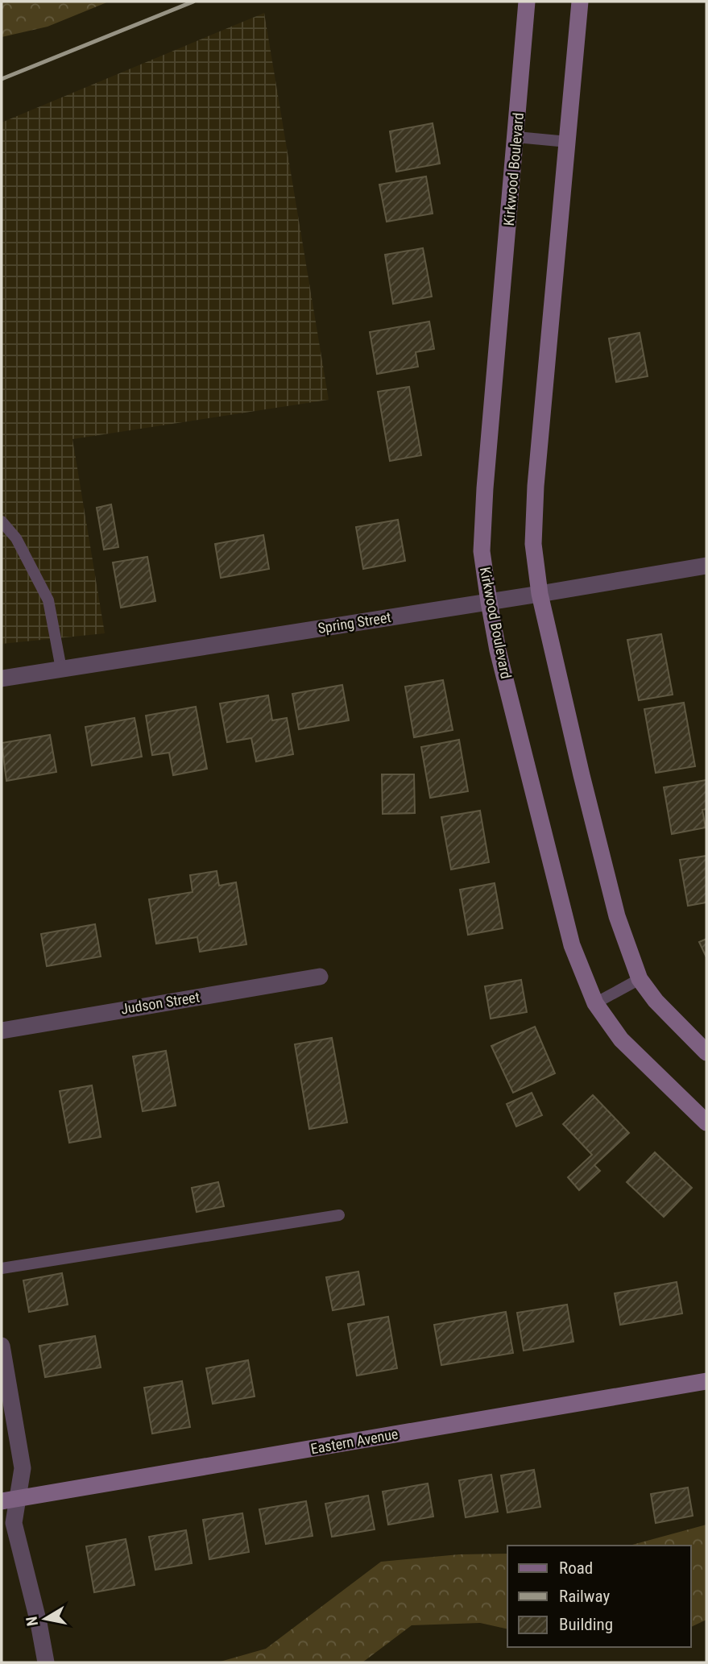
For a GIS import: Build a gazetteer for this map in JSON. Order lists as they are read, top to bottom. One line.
{"streets":{"street":["Kirkwood Boulevard","Spring Street","Judson Street","Eastern Avenue"]},"crossings":[["Kirkwood Boulevard","Spring Street"]],"legend":["Road","Railway","Building"],"north":"left"}
